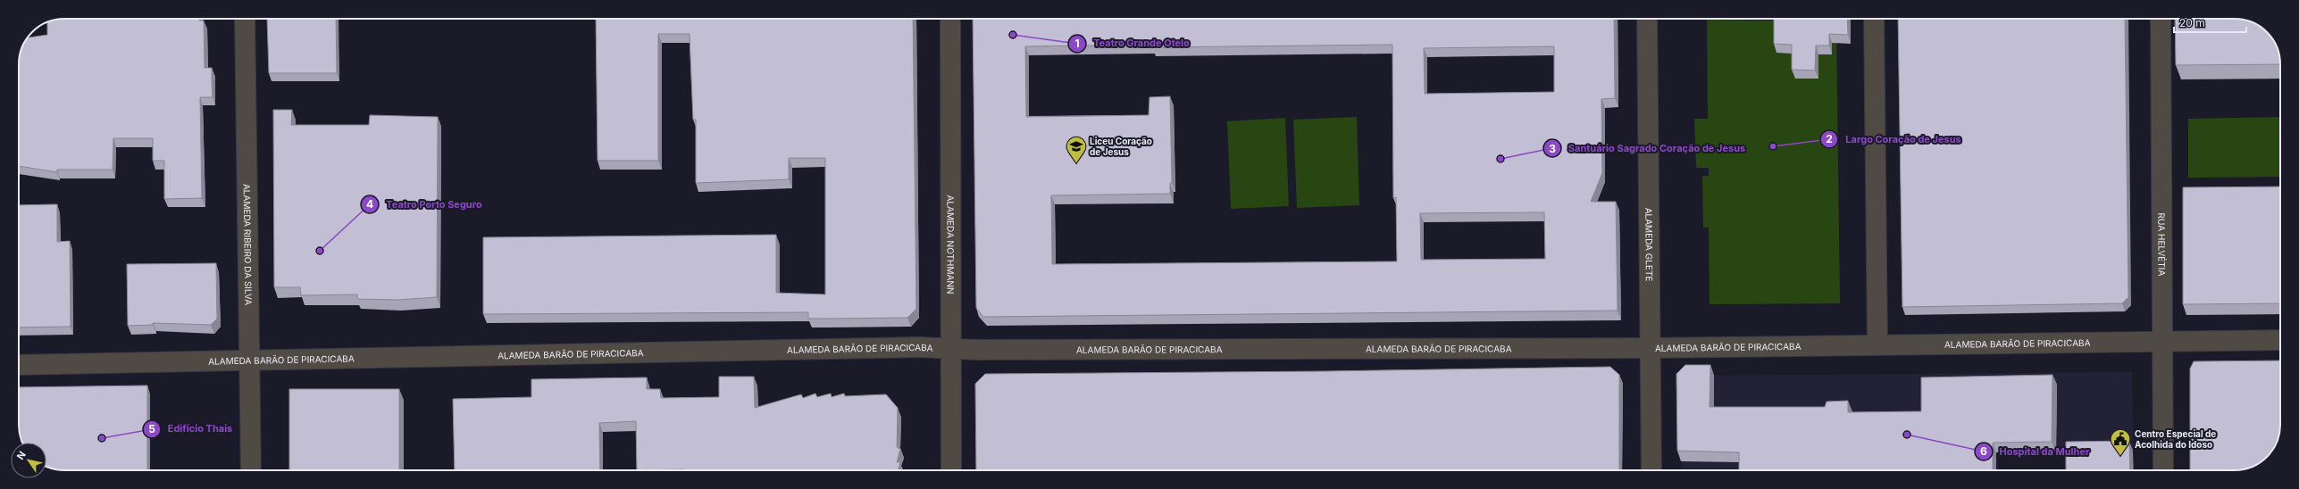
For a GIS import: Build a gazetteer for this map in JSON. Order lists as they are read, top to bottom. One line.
{"streets":{"street":["ALAMEDA RIBEIRO DA SILVA","ALAMEDA NOTHMANN","ALAMEDA GLETE","RUA HELVÉTIA","ALAMEDA BARÃO DE PIRACICABA"]},"crossings":[["ALAMEDA RIBEIRO DA SILVA","ALAMEDA BARÃO DE PIRACICABA"],["ALAMEDA NOTHMANN","ALAMEDA BARÃO DE PIRACICABA"],["ALAMEDA GLETE","ALAMEDA BARÃO DE PIRACICABA"],["RUA HELVÉTIA","ALAMEDA BARÃO DE PIRACICABA"]],"places":{"other":["Teatro Grande Otelo","Largo Coração de Jesus","Santuário Sagrado Coração de Jesus","Teatro Porto Seguro","Hospital da Mulher","Edifício Thais"],"school or university":["Liceu Coração de Jesus"],"public building":["Centro Especial de Acolhida do Idoso"]},"scale_bar":"20 m","north":"top left"}
